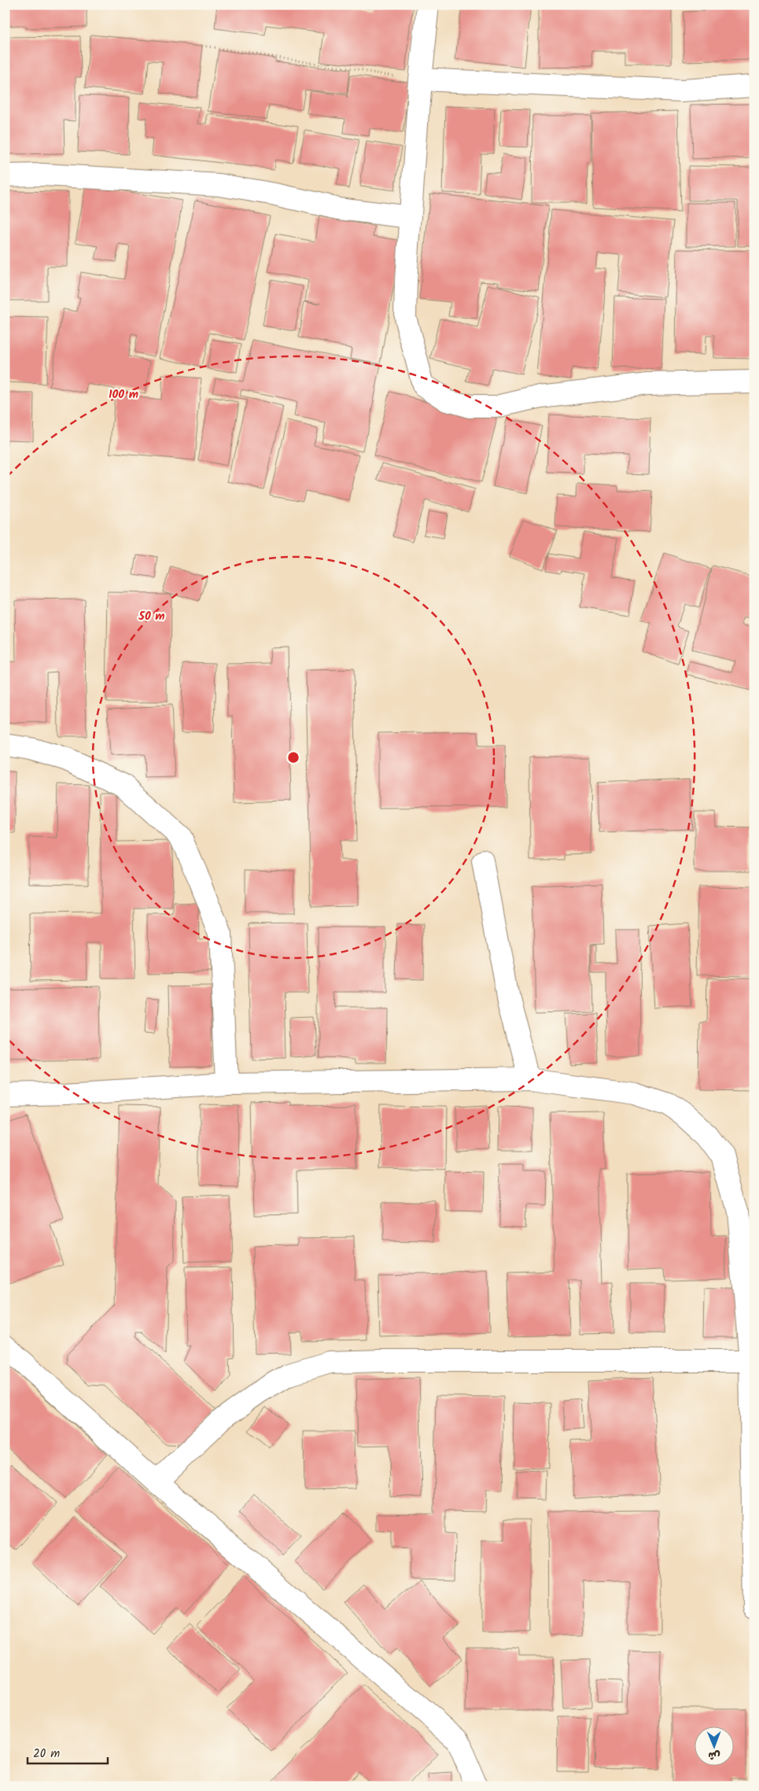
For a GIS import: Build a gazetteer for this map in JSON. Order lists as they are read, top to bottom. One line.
{"scale_bar":"20 m","north":"bottom","rings":["100 m","50 m"]}
